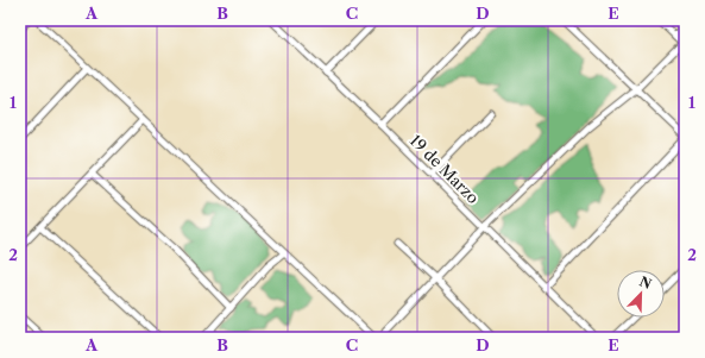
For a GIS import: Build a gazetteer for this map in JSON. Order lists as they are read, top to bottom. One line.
{"streets":{"street":["19 de Marzo"]},"north":"top right","grid":{"columns":["A","B","C","D","E"],"rows":["1","2"]}}
